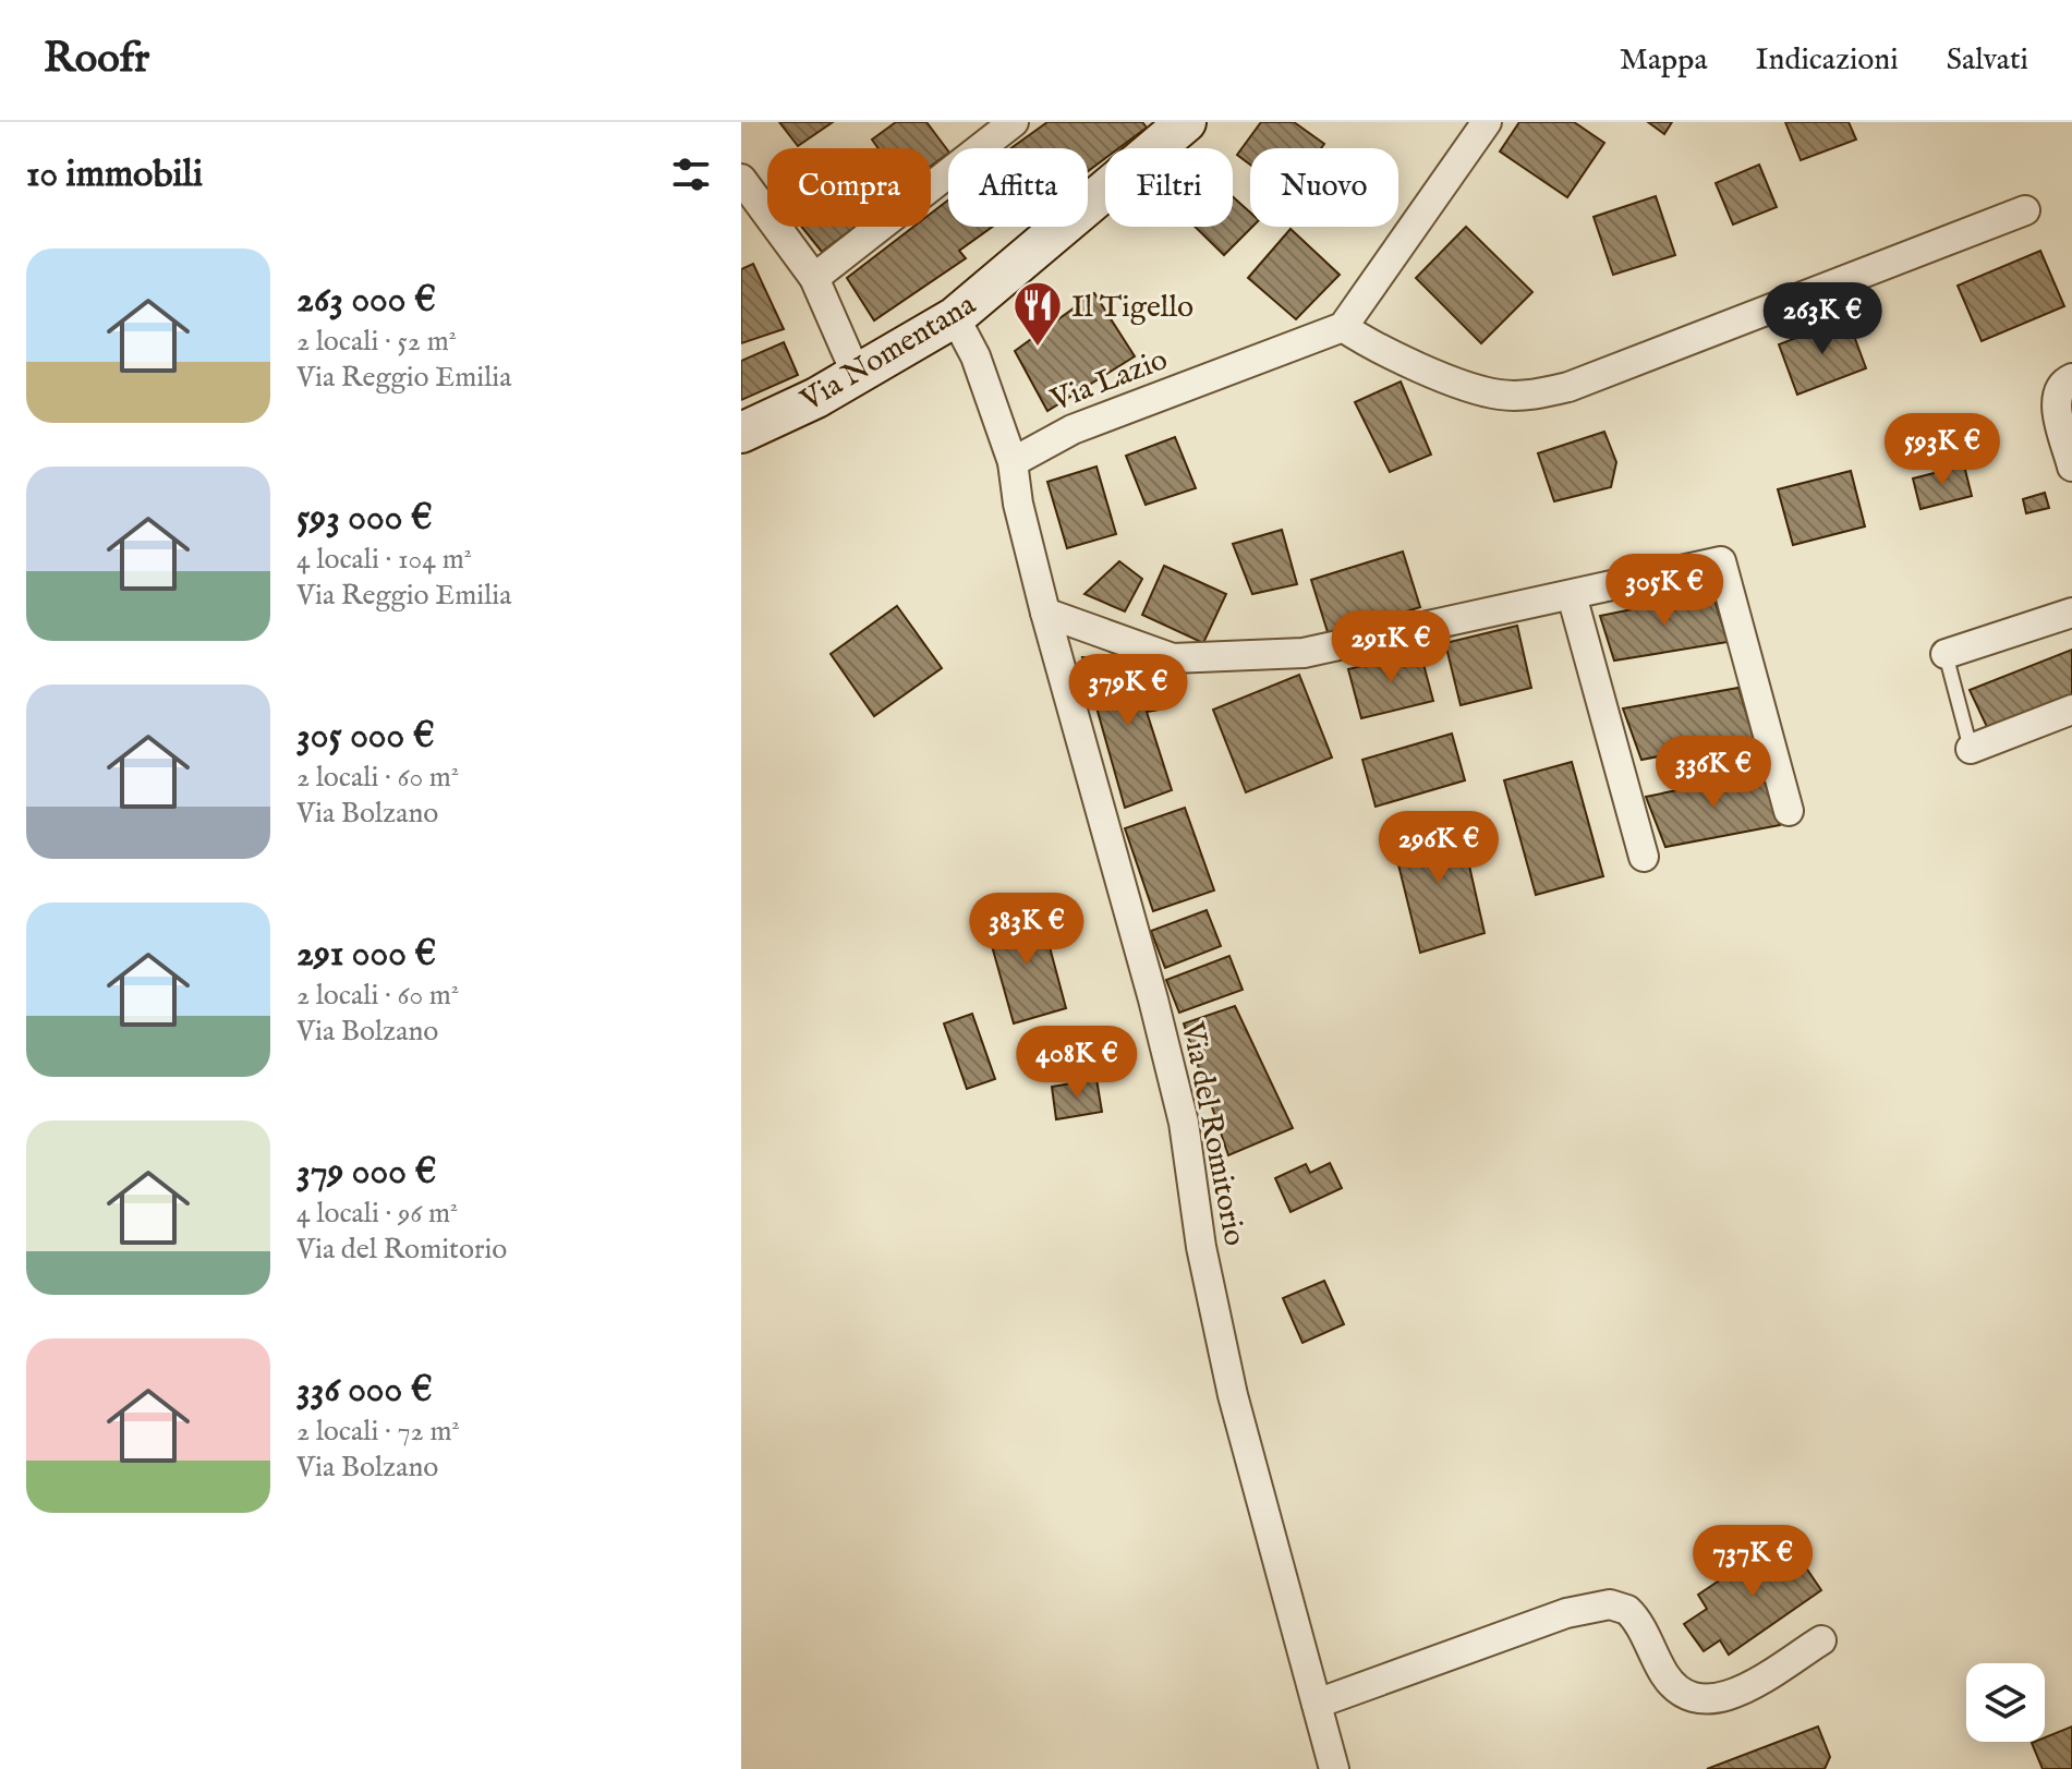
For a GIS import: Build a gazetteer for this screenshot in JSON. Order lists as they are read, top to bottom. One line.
{"streets":{"main road":["Via Nomentana"],"street":["Via Lazio","Via del Romitorio"]},"crossings":[["Via Nomentana","Via del Romitorio"],["Via Lazio","Via del Romitorio"]],"places":{"restaurant":["Il Tigello"]},"page":{"header":"Roofr","nav":["Mappa","Indicazioni","Salvati"],"heading":"10 immobili","chip":["Compra","Affitta","Filtri","Nuovo"],"list":[{"name":"263 000 €","note":"2 locali · 52 m² · Via Reggio Emilia"},{"name":"593 000 €","note":"4 locali · 104 m² · Via Reggio Emilia"},{"name":"305 000 €","note":"2 locali · 60 m² · Via Bolzano"},{"name":"291 000 €","note":"2 locali · 60 m² · Via Bolzano"},{"name":"379 000 €","note":"4 locali · 96 m² · Via del Romitorio"},{"name":"336 000 €","note":"2 locali · 72 m² · Via Bolzano"}],"price":["263K €","593K €","305K €","291K €","379K €","336K €","296K €","383K €","408K €","737K €"]}}
